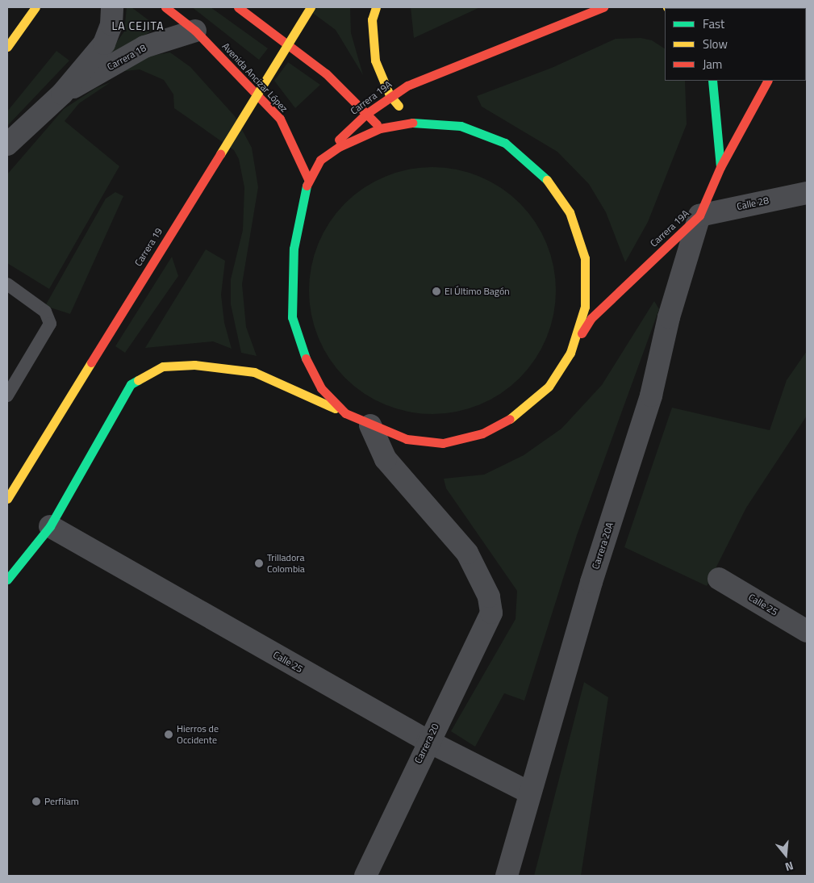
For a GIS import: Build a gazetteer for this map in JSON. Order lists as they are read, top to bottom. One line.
{"streets":{"main road":["Avenida Ancizar López","Carrera 19A","Carrera 19"],"street":["Carrera 18","Calle 28","Carrera 20A","Calle 25","Carrera 20"]},"crossings":[["Carrera 18","Avenida Ancizar López"],["Carrera 19A","Calle 28"],["Carrera 19A","Carrera 20A"],["Calle 28","Carrera 20A"],["Carrera 20A","Calle 25"],["Calle 25","Carrera 20"]],"districts":["LA CEJITA"],"places":["El Último Bagón","Trilladora Colombia","Hierros de Occidente","Perfilam"],"legend":["Fast","Slow","Jam"],"north":"bottom"}
